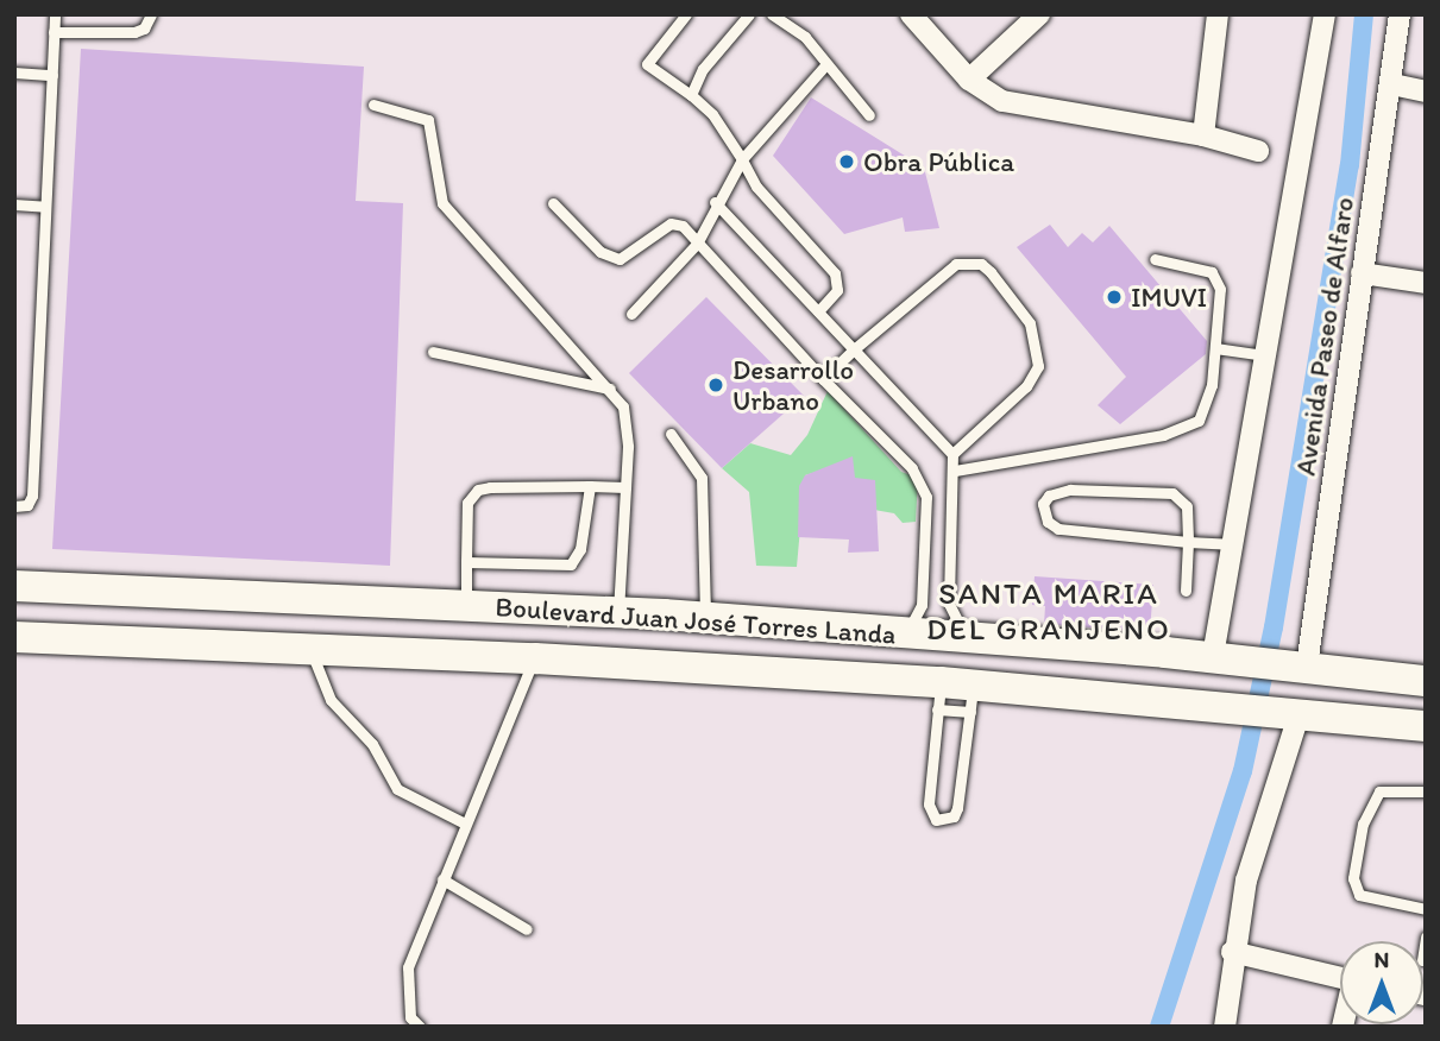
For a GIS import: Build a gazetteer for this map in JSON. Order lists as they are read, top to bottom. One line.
{"streets":{"main road":["Boulevard Juan José Torres Landa"],"street":["Avenida Paseo de Alfaro"]},"crossings":[["Avenida Paseo de Alfaro","Boulevard Juan José Torres Landa"]],"districts":["SANTA MARIA DEL GRANJENO"],"places":["Obra Pública","IMUVI","Desarrollo Urbano"],"north":"top"}
